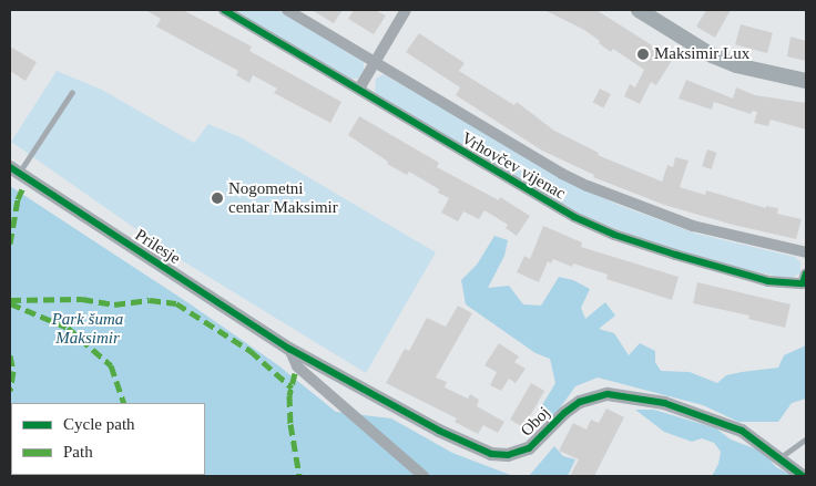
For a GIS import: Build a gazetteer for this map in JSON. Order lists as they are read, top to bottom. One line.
{"streets":{"street":["Vrhovčev vijenac","Prilesje","Oboj"]},"crossings":[["Prilesje","Oboj"]],"parks":["Park šuma Maksimir"],"places":["Maksimir Lux","Nogometni centar Maksimir"],"legend":["Cycle path","Path"]}
